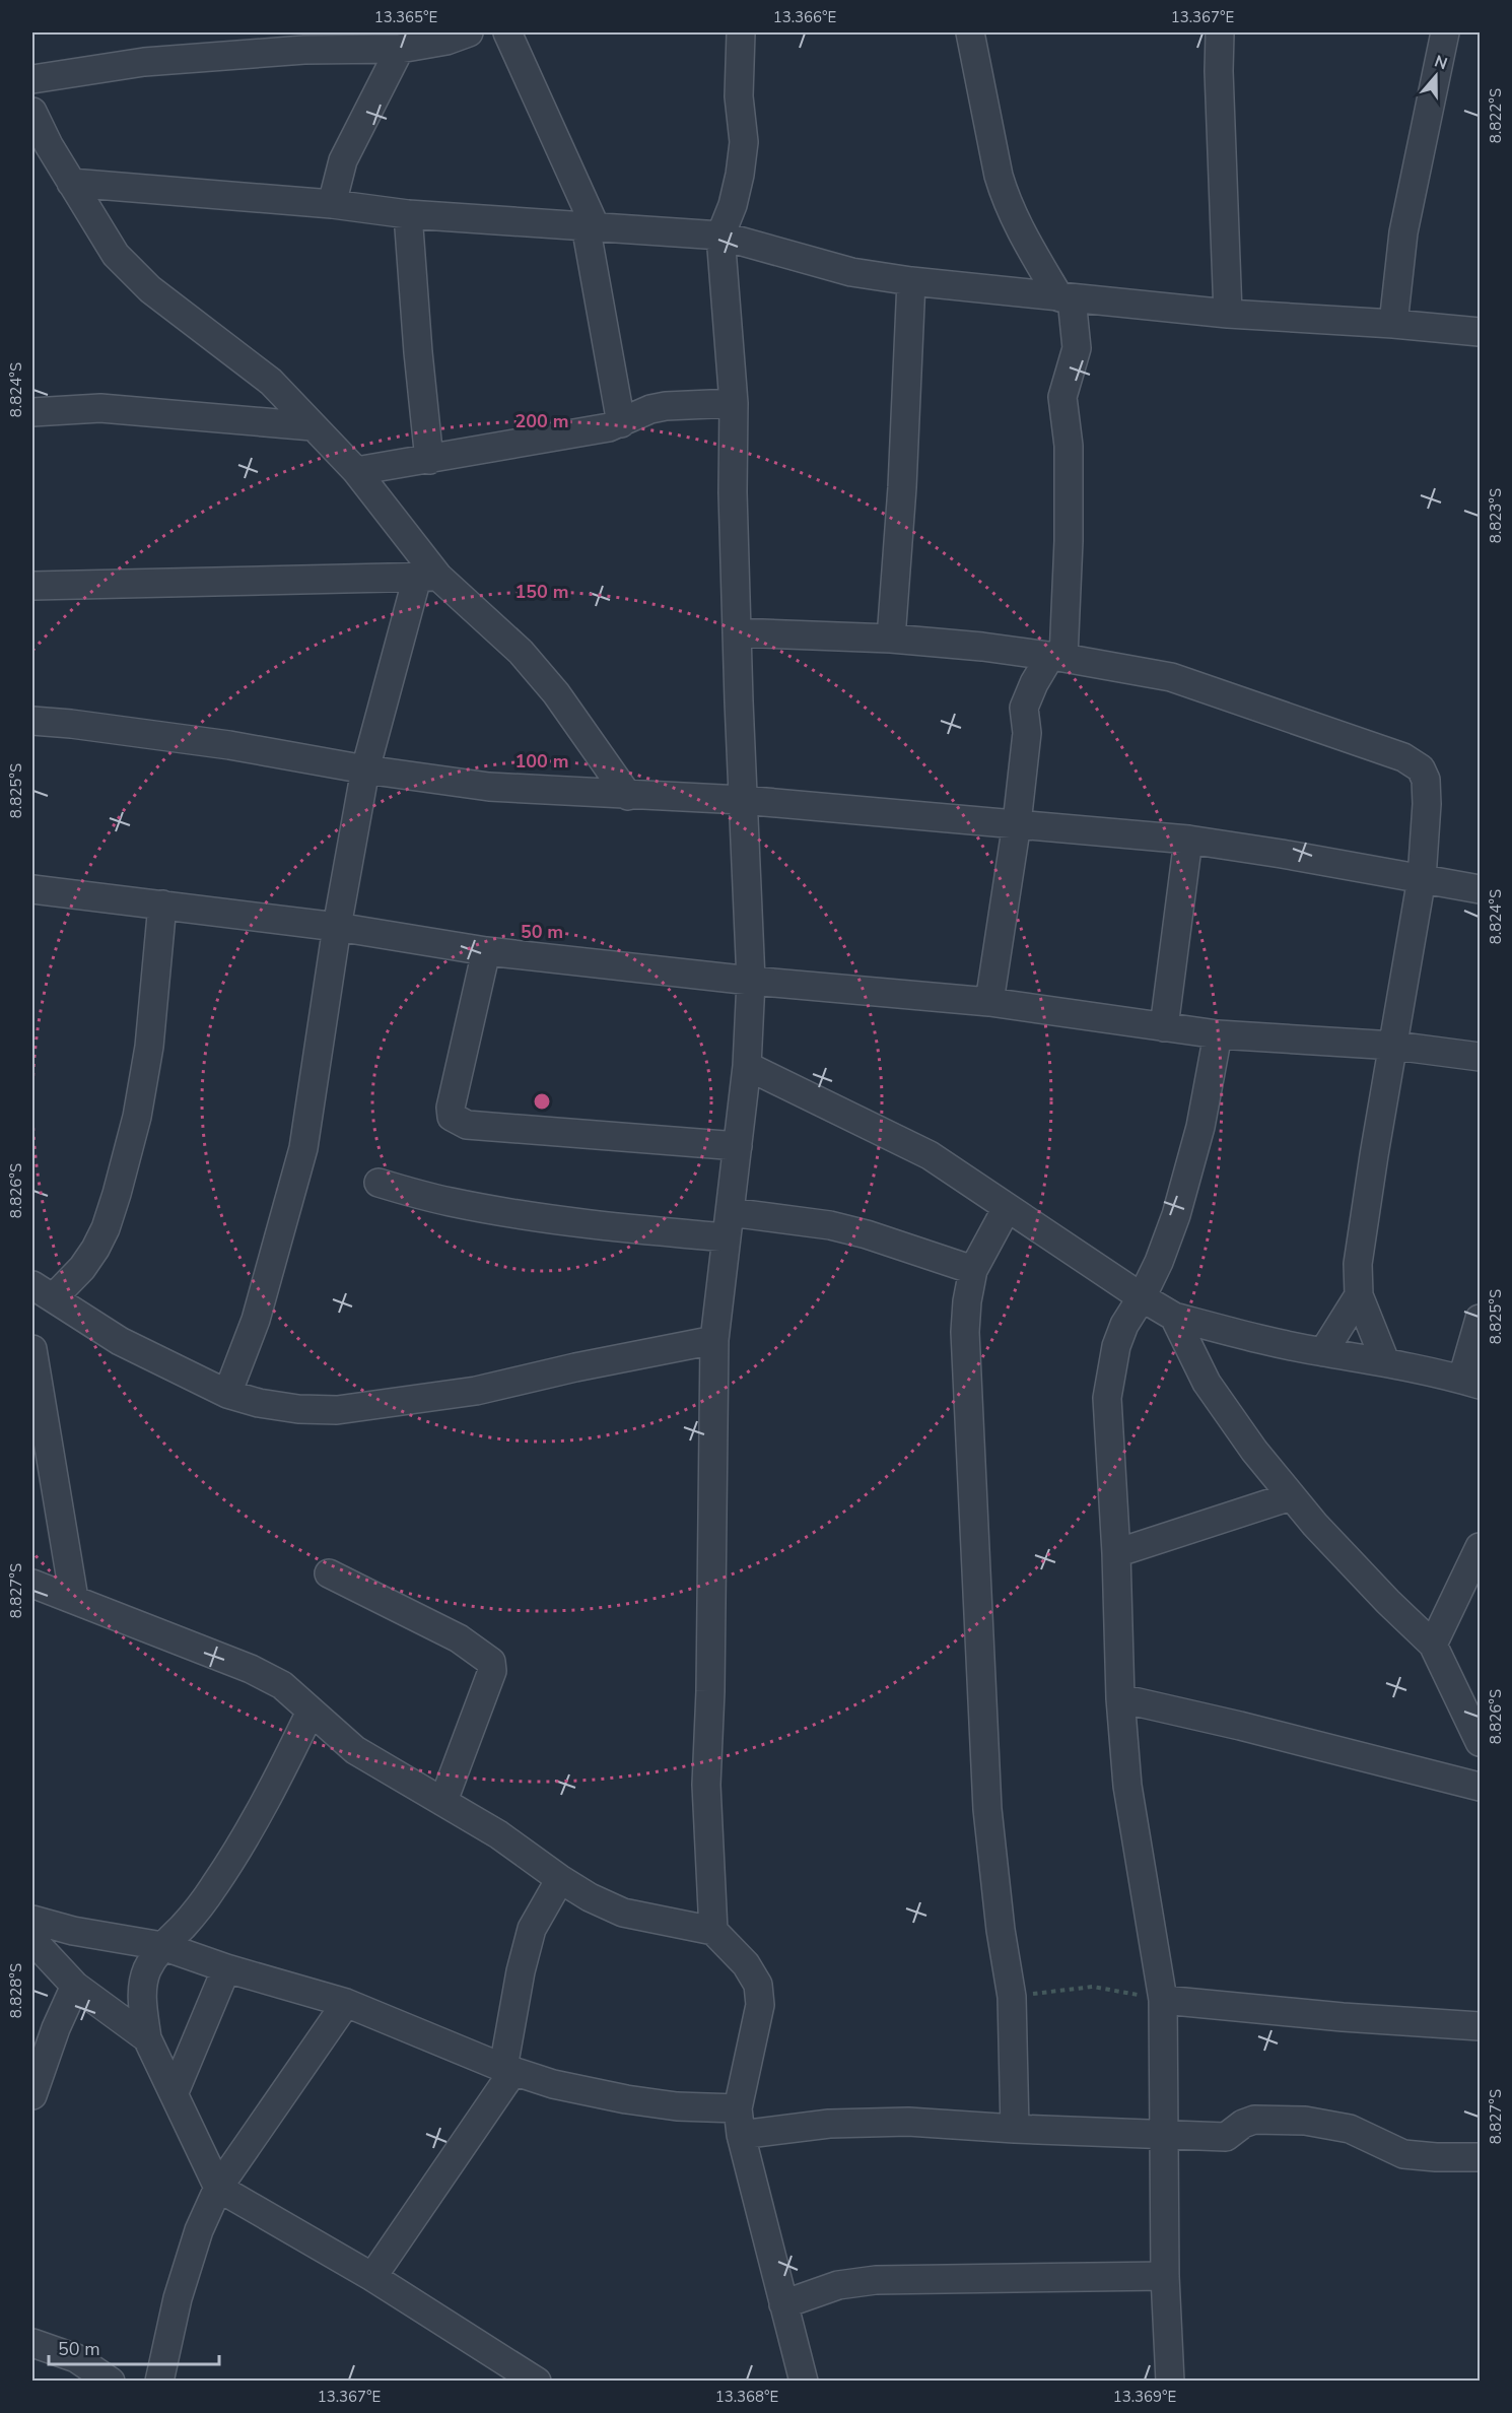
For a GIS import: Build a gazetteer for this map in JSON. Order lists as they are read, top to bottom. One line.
{"scale_bar":"50 m","north":"top","coordinates":["13.365°E","13.366°E","13.367°E","8.822°S","8.824°S","8.823°S","8.825°S","8.826°S","8.827°S","8.828°S","13.368°E","13.369°E"],"rings":["200 m","150 m","100 m","50 m"]}
